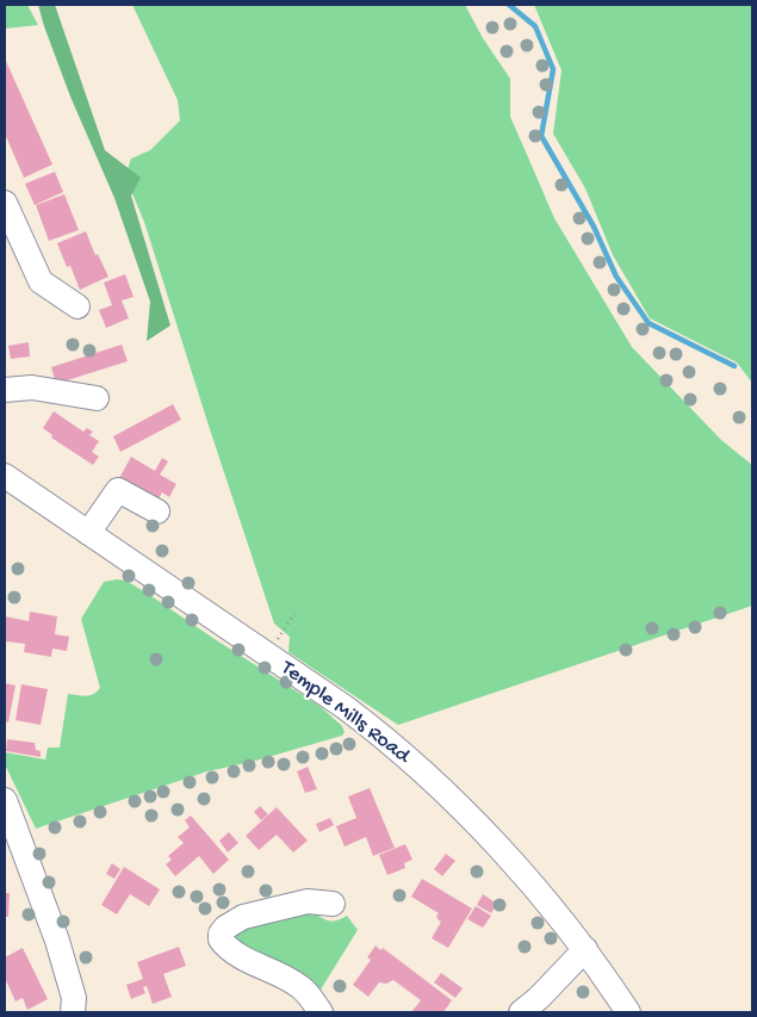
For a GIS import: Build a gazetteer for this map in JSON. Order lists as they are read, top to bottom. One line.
{"streets":{"street":["Temple Mills Road"]}}
